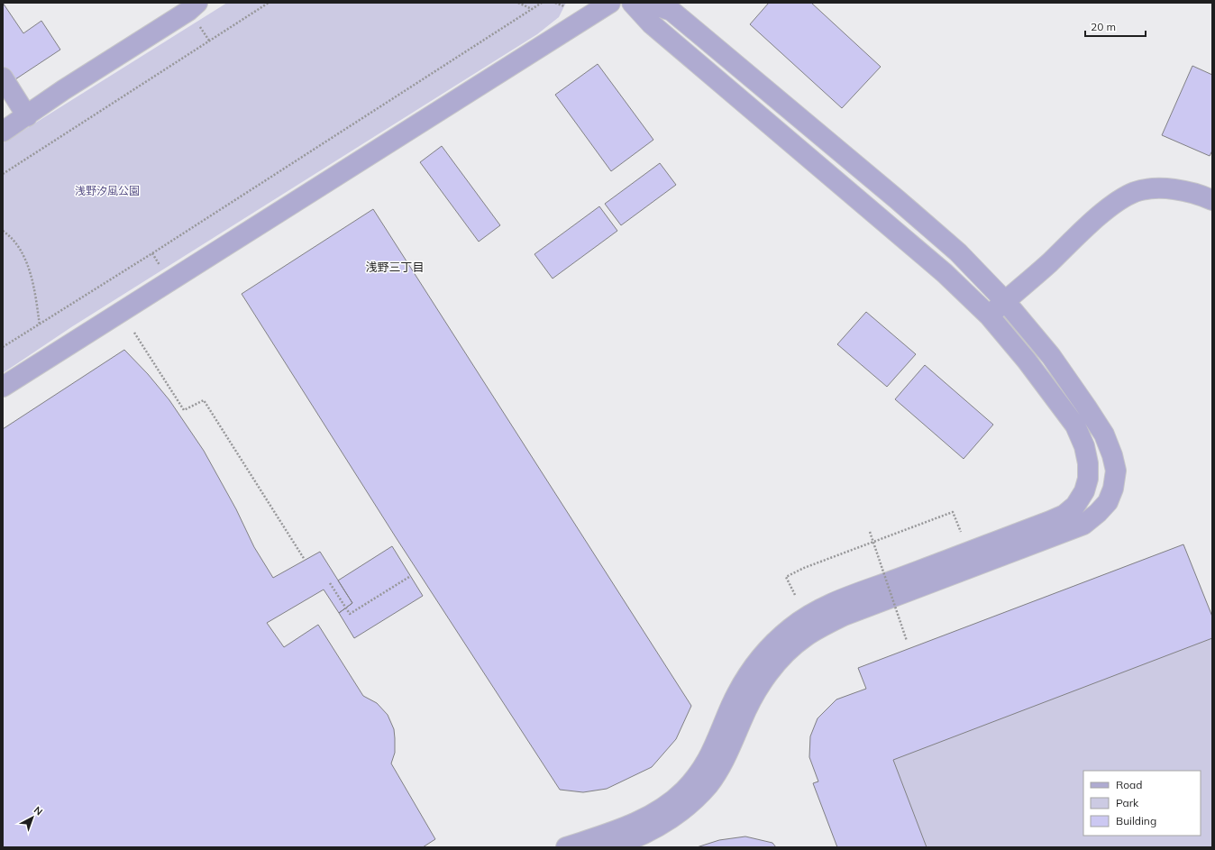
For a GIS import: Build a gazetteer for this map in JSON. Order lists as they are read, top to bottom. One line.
{"districts":["浅野三丁目"],"parks":["浅野汐風公園"],"legend":["Road","Park","Building"],"scale_bar":"20 m","north":"top right"}
